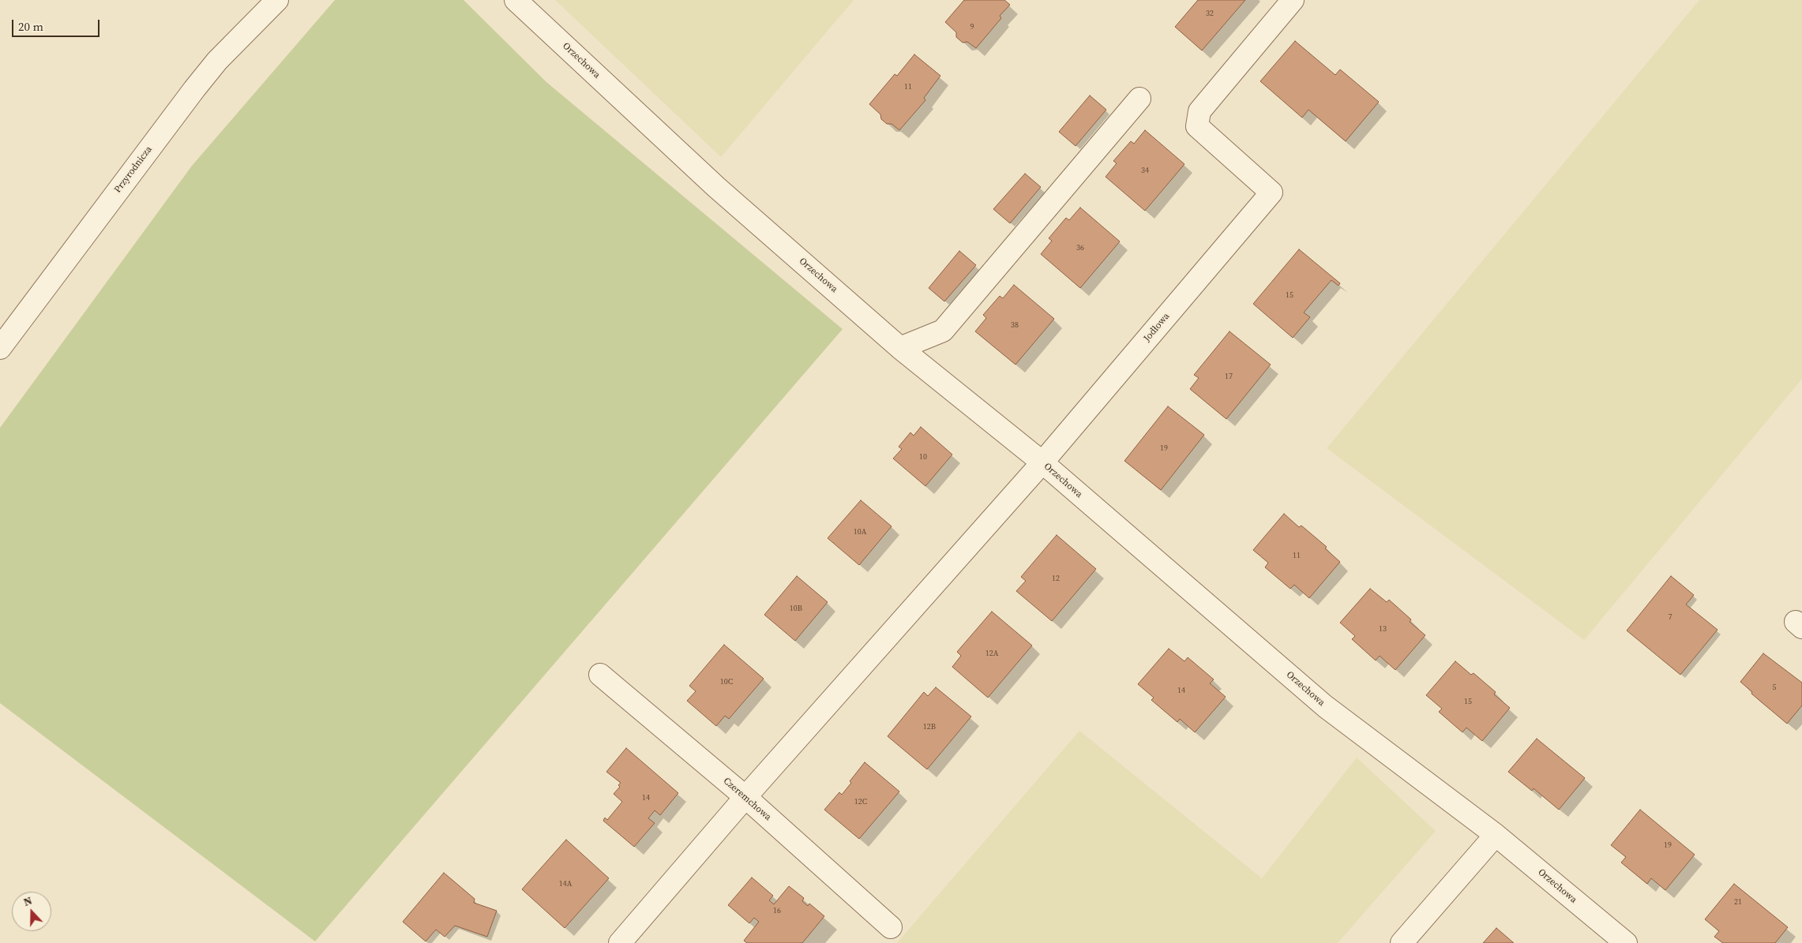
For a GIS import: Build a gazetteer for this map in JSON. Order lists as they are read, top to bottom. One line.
{"streets":{"street":["Orzechowa","Przyrodnicza","Jodłowa","Czeremchowa"]},"crossings":[["Orzechowa","Jodłowa"],["Jodłowa","Czeremchowa"]],"house_numbers":["32","9","11","34","36","15","38","17","19","10","10A","11","12","10B","7","13","12A","10C","5","14","15","12B","14","12C","19","14A","21","16"],"scale_bar":"20 m","north":"top"}
